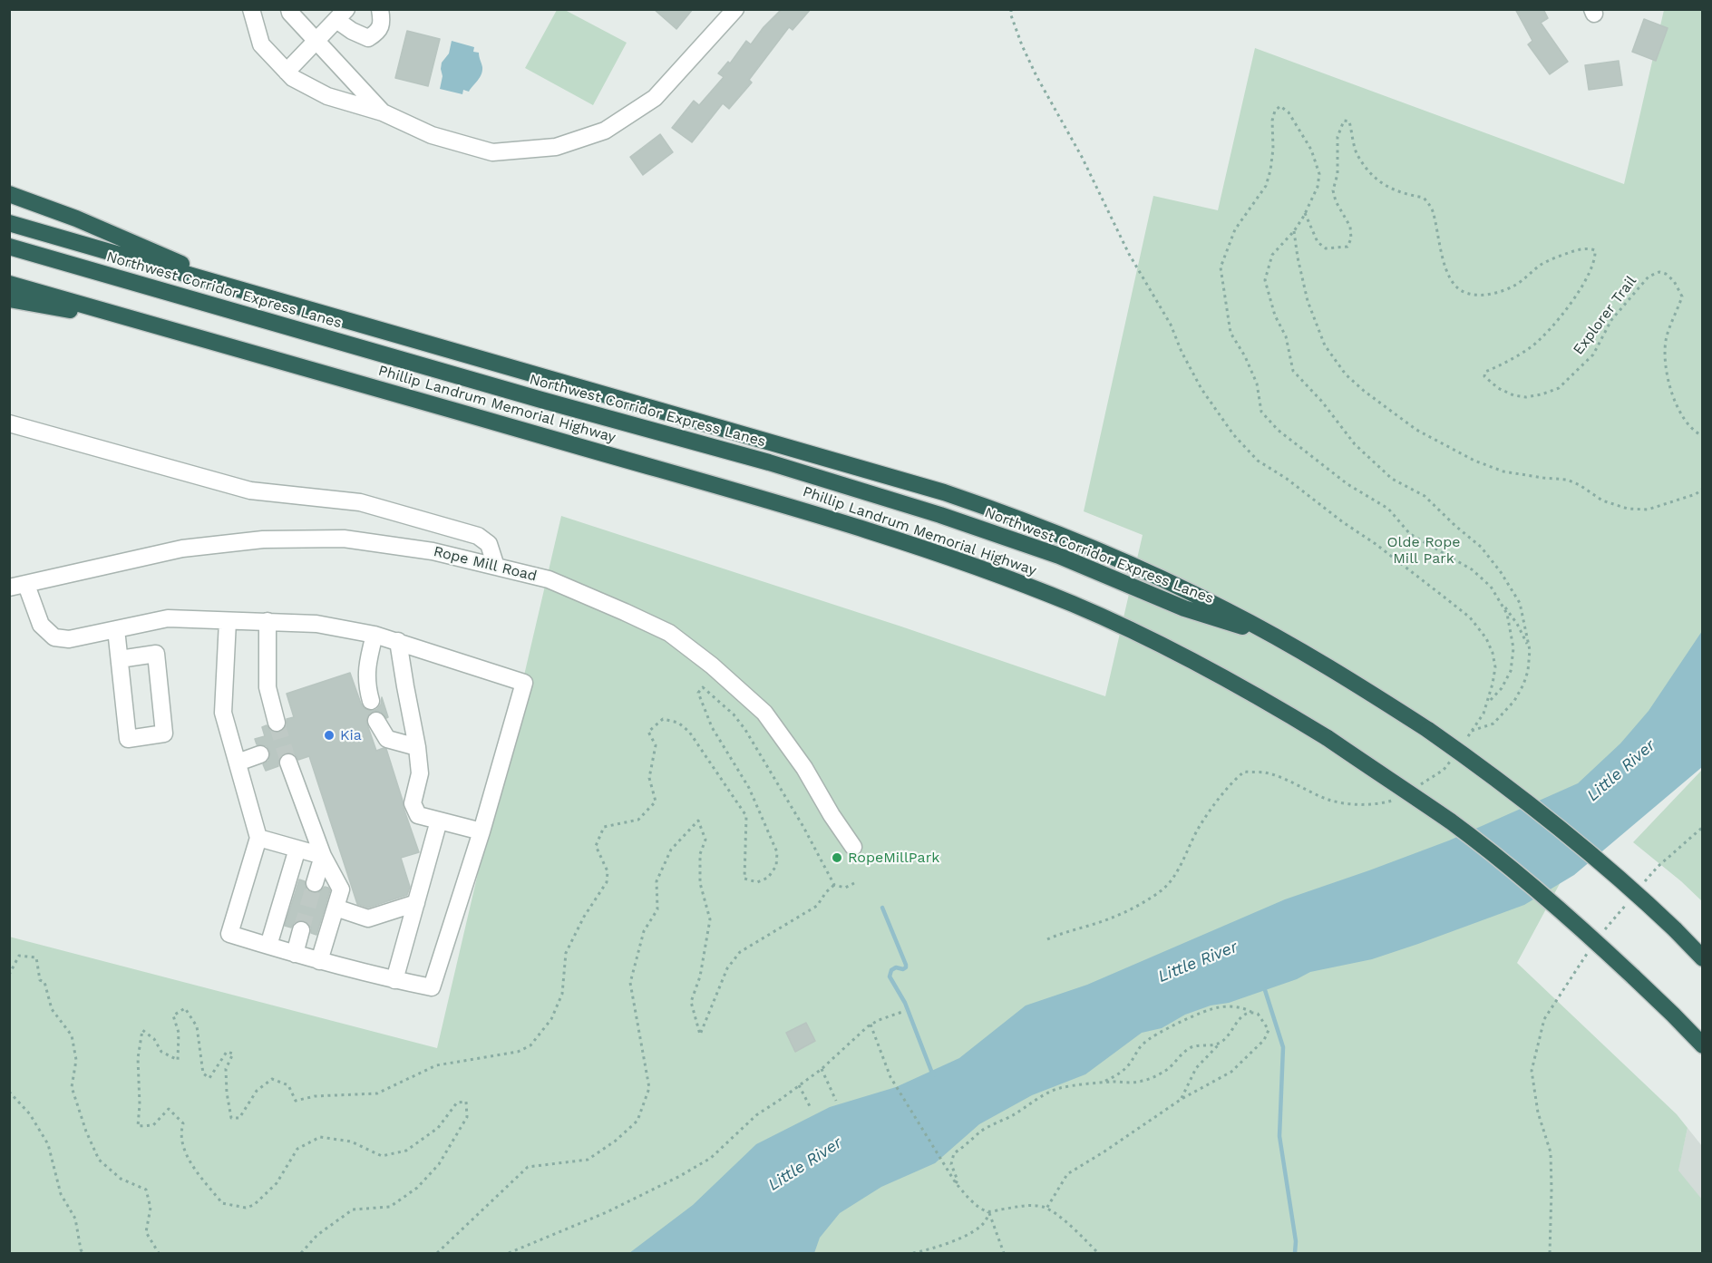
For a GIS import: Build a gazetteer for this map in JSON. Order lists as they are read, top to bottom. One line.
{"streets":{"highway":["Northwest Corridor Express Lanes","Phillip Landrum Memorial Highway"],"street":["Rope Mill Road"],"path":["Explorer Trail"]},"water":["Little River"],"parks":["Olde Rope Mill Park"],"places":["Kia","RopeMillPark"]}
